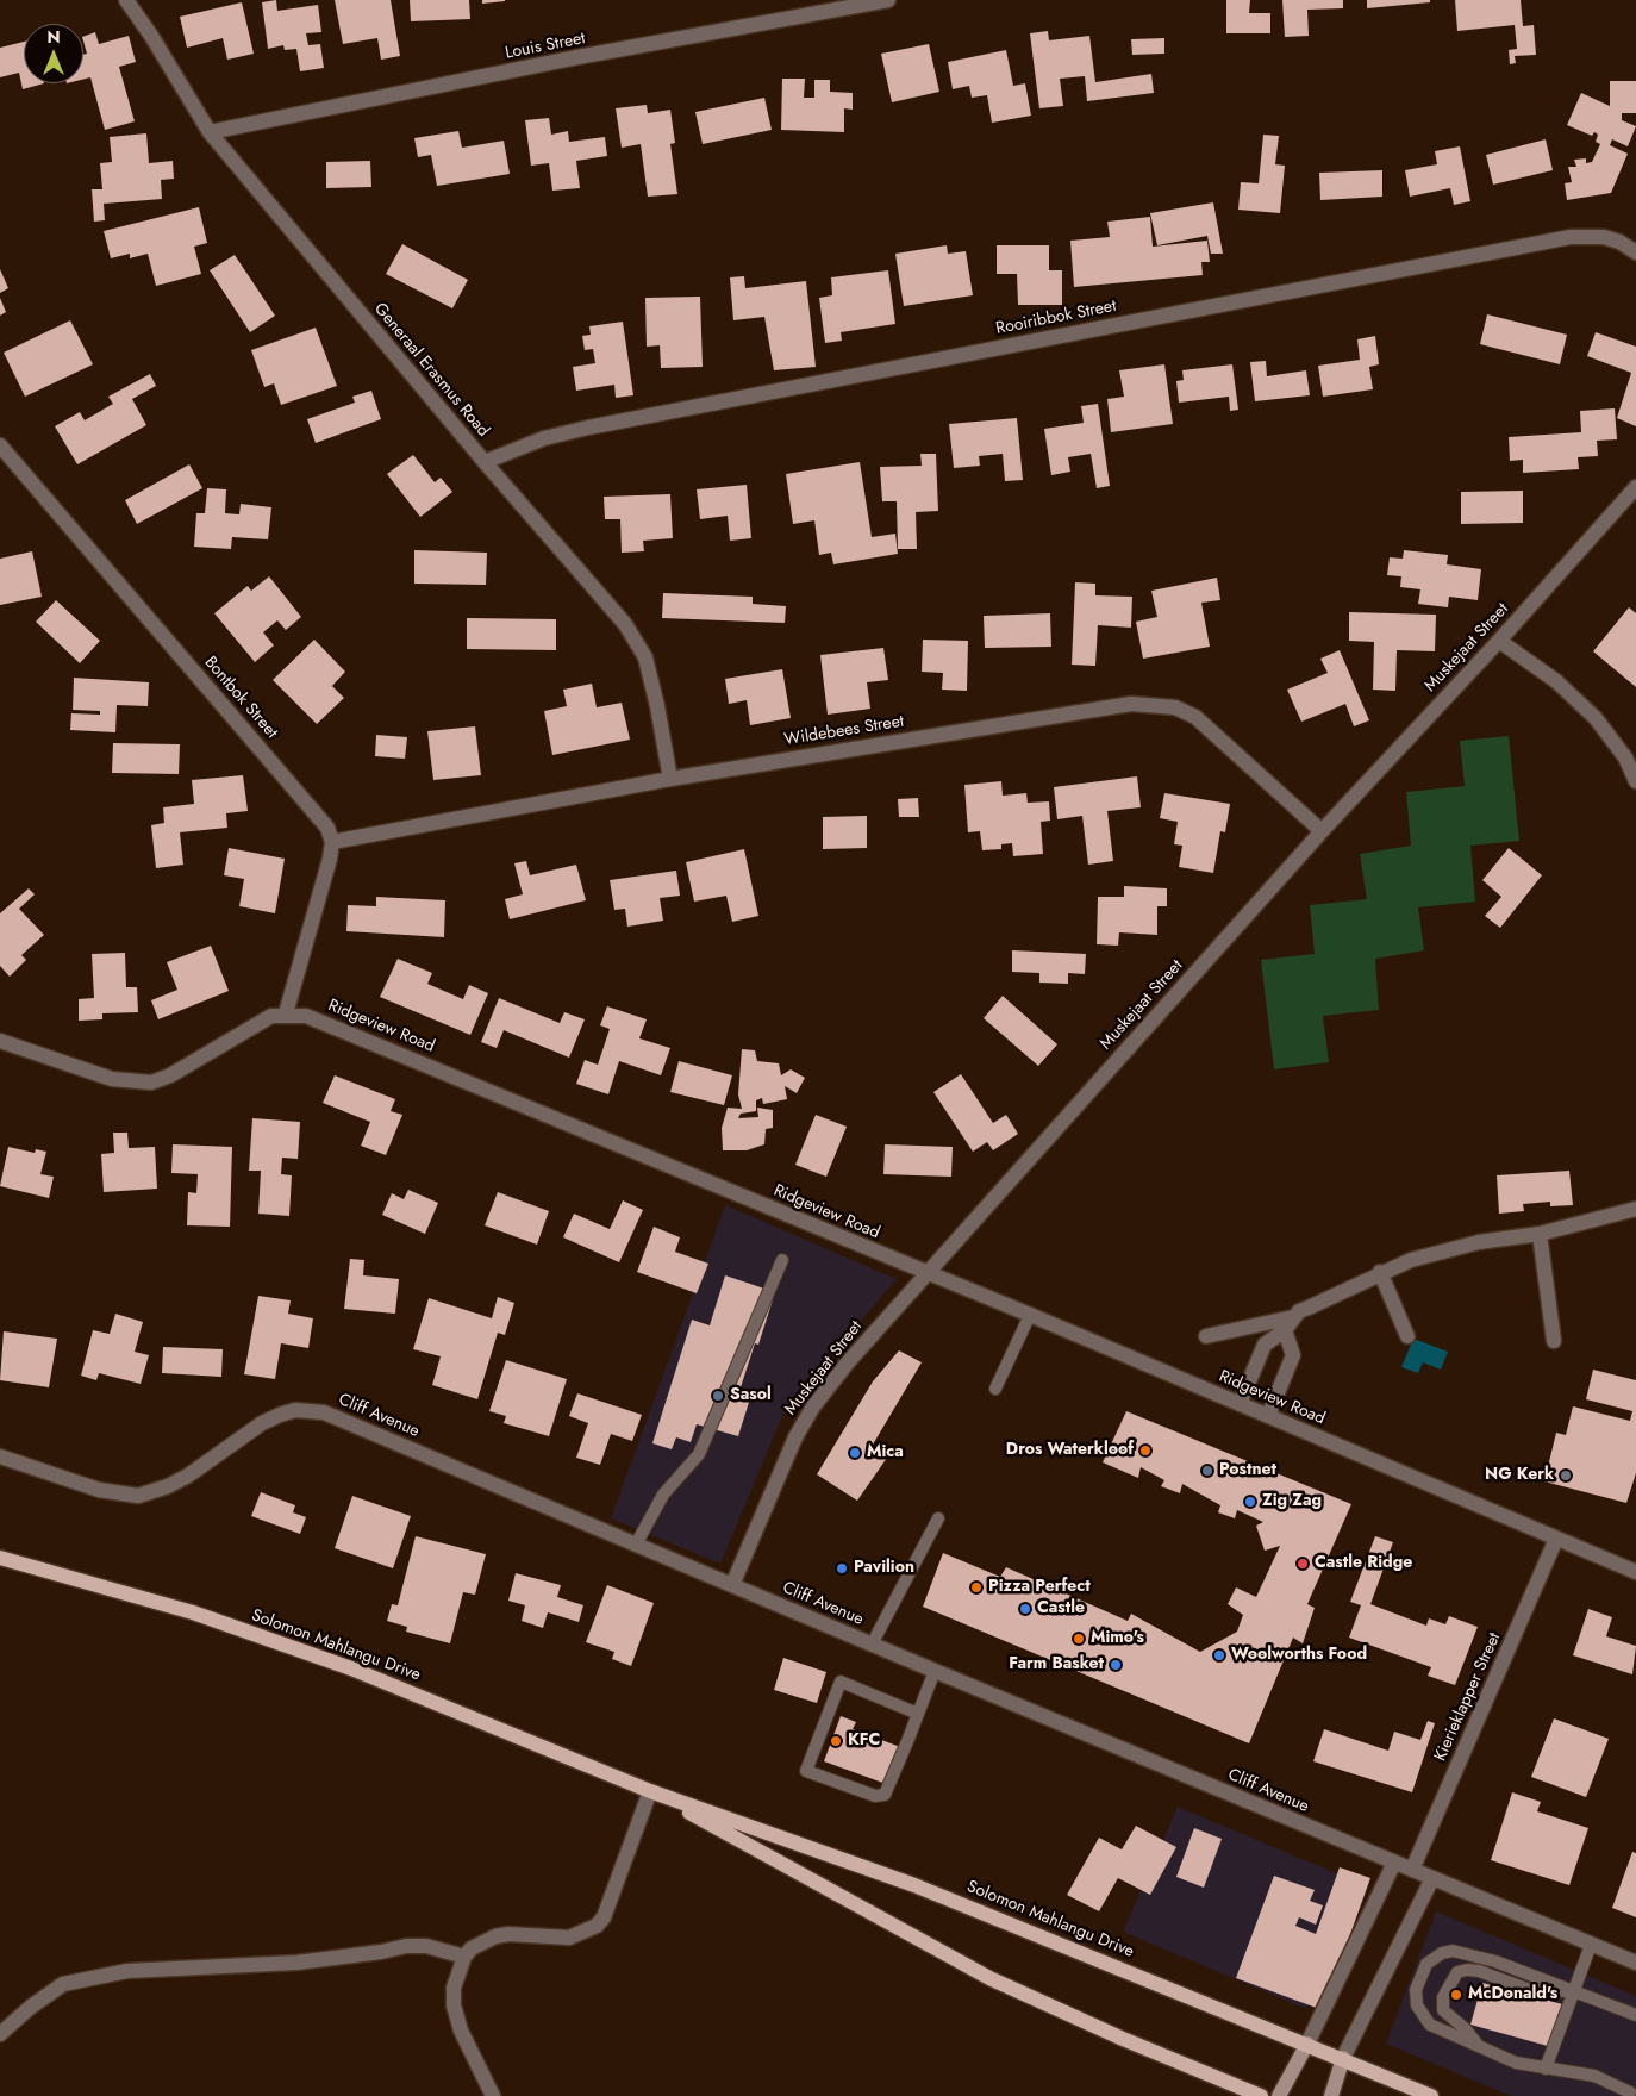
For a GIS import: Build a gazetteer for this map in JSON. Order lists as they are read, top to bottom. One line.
{"streets":{"main road":["Solomon Mahlangu Drive"],"street":["Louis Street","Rooiribbok Street","Generaal Erasmus Road","Muskejaat Street","Bontbok Street","Wildebees Street","Ridgeview Road","Cliff Avenue","Kierieklapper Street"]},"crossings":[["Louis Street","Generaal Erasmus Road"],["Rooiribbok Street","Generaal Erasmus Road"],["Generaal Erasmus Road","Wildebees Street"],["Muskejaat Street","Wildebees Street"],["Muskejaat Street","Ridgeview Road"],["Muskejaat Street","Cliff Avenue"],["Bontbok Street","Wildebees Street"],["Ridgeview Road","Kierieklapper Street"],["Cliff Avenue","Kierieklapper Street"]],"places":["Sasol","Dros Waterkloof","Mica","Postnet","NG Kerk","Zig Zag","Castle Ridge","Pavilion","Pizza Perfect","Castle","Mimo's","Woolworths Food","Farm Basket","KFC","McDonald's"],"north":"top"}
